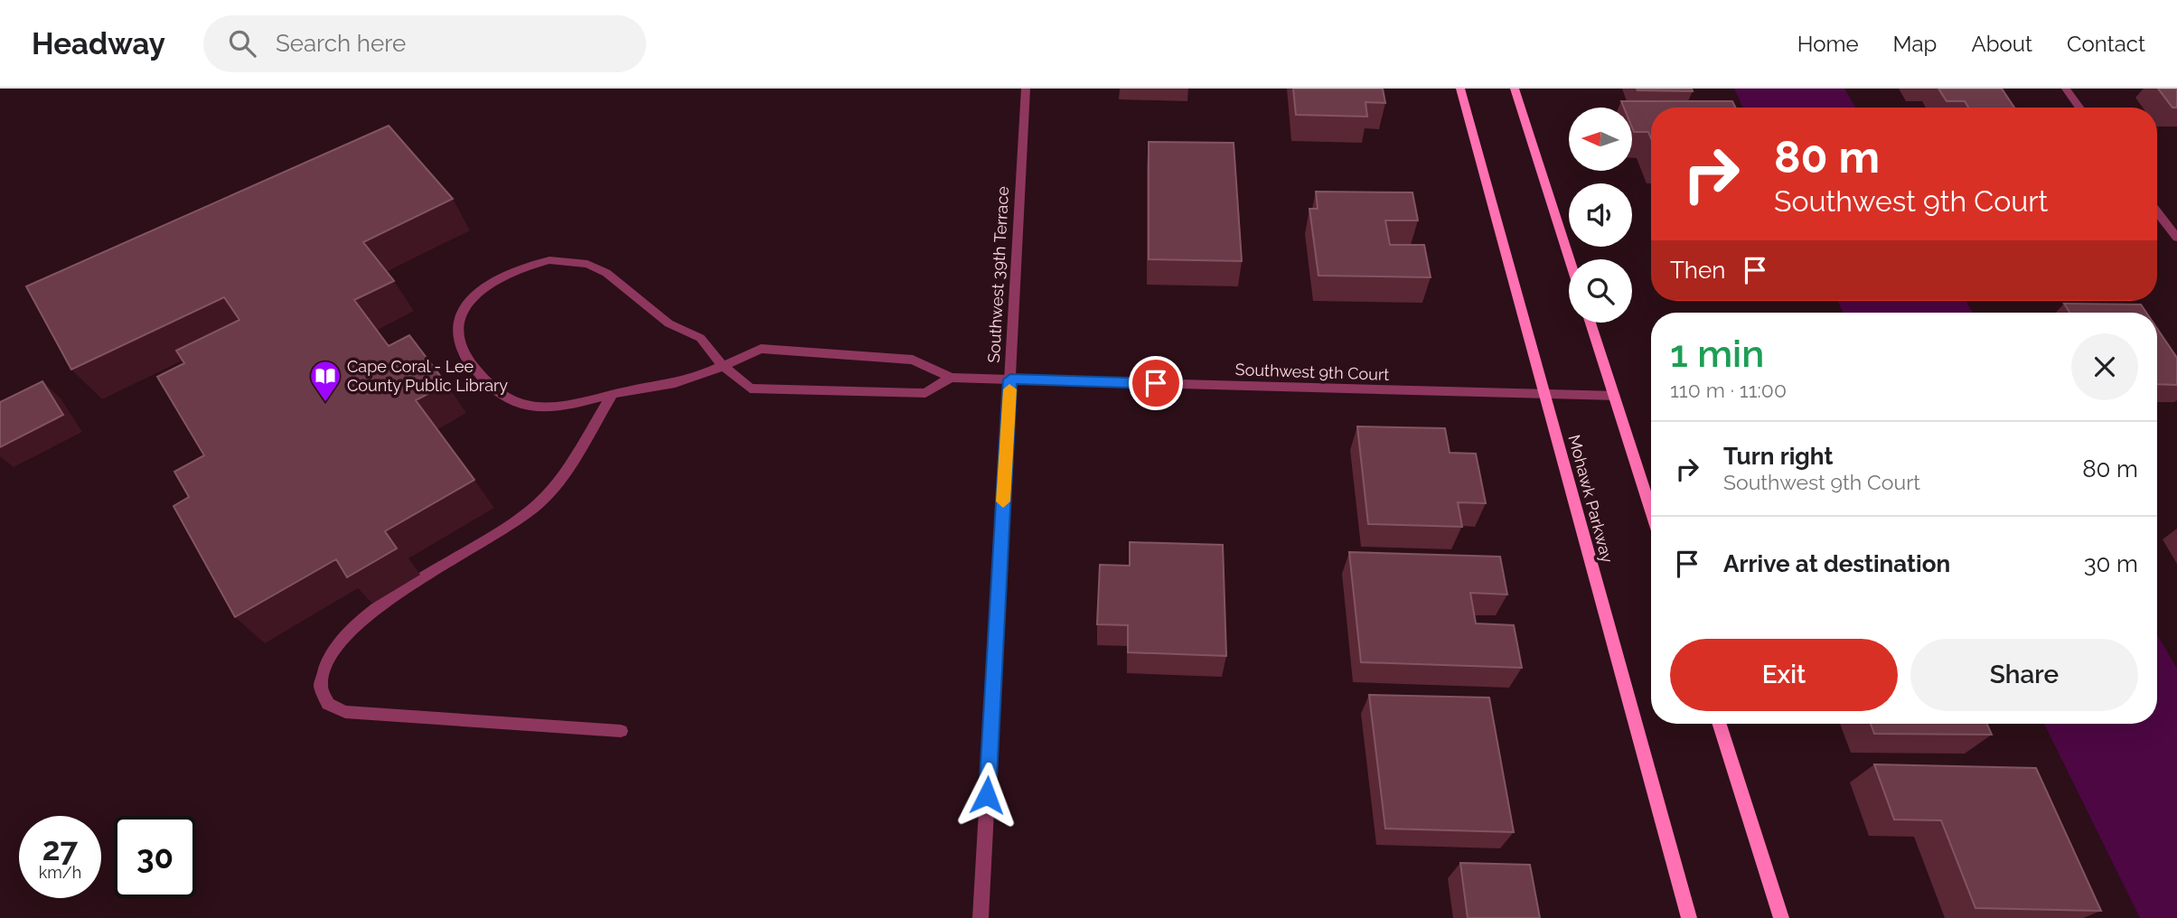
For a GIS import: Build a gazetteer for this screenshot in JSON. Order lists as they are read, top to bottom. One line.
{"streets":{"street":["Southwest 39th Terrace","Southwest 9th Court","Mohawk Parkway"]},"crossings":[["Southwest 39th Terrace","Southwest 9th Court"],["Southwest 9th Court","Mohawk Parkway"]],"places":{"library":["Cape Coral - Lee County Public Library"]},"north":"left","page":{"header":"Headway","search":"Search here","nav":["Home","Map","About","Contact"],"turn":["80 m","Southwest 9th Court"],"then":"Then","heading":["1 min","110 m · 11:00"],"list":[{"name":"Turn right","note":"Southwest 9th Court","value":"80 m"},{"name":"Arrive at destination","value":"30 m"}],"buttons":["Exit","Share"],"speed":"27 km/h","limit":"30"}}
